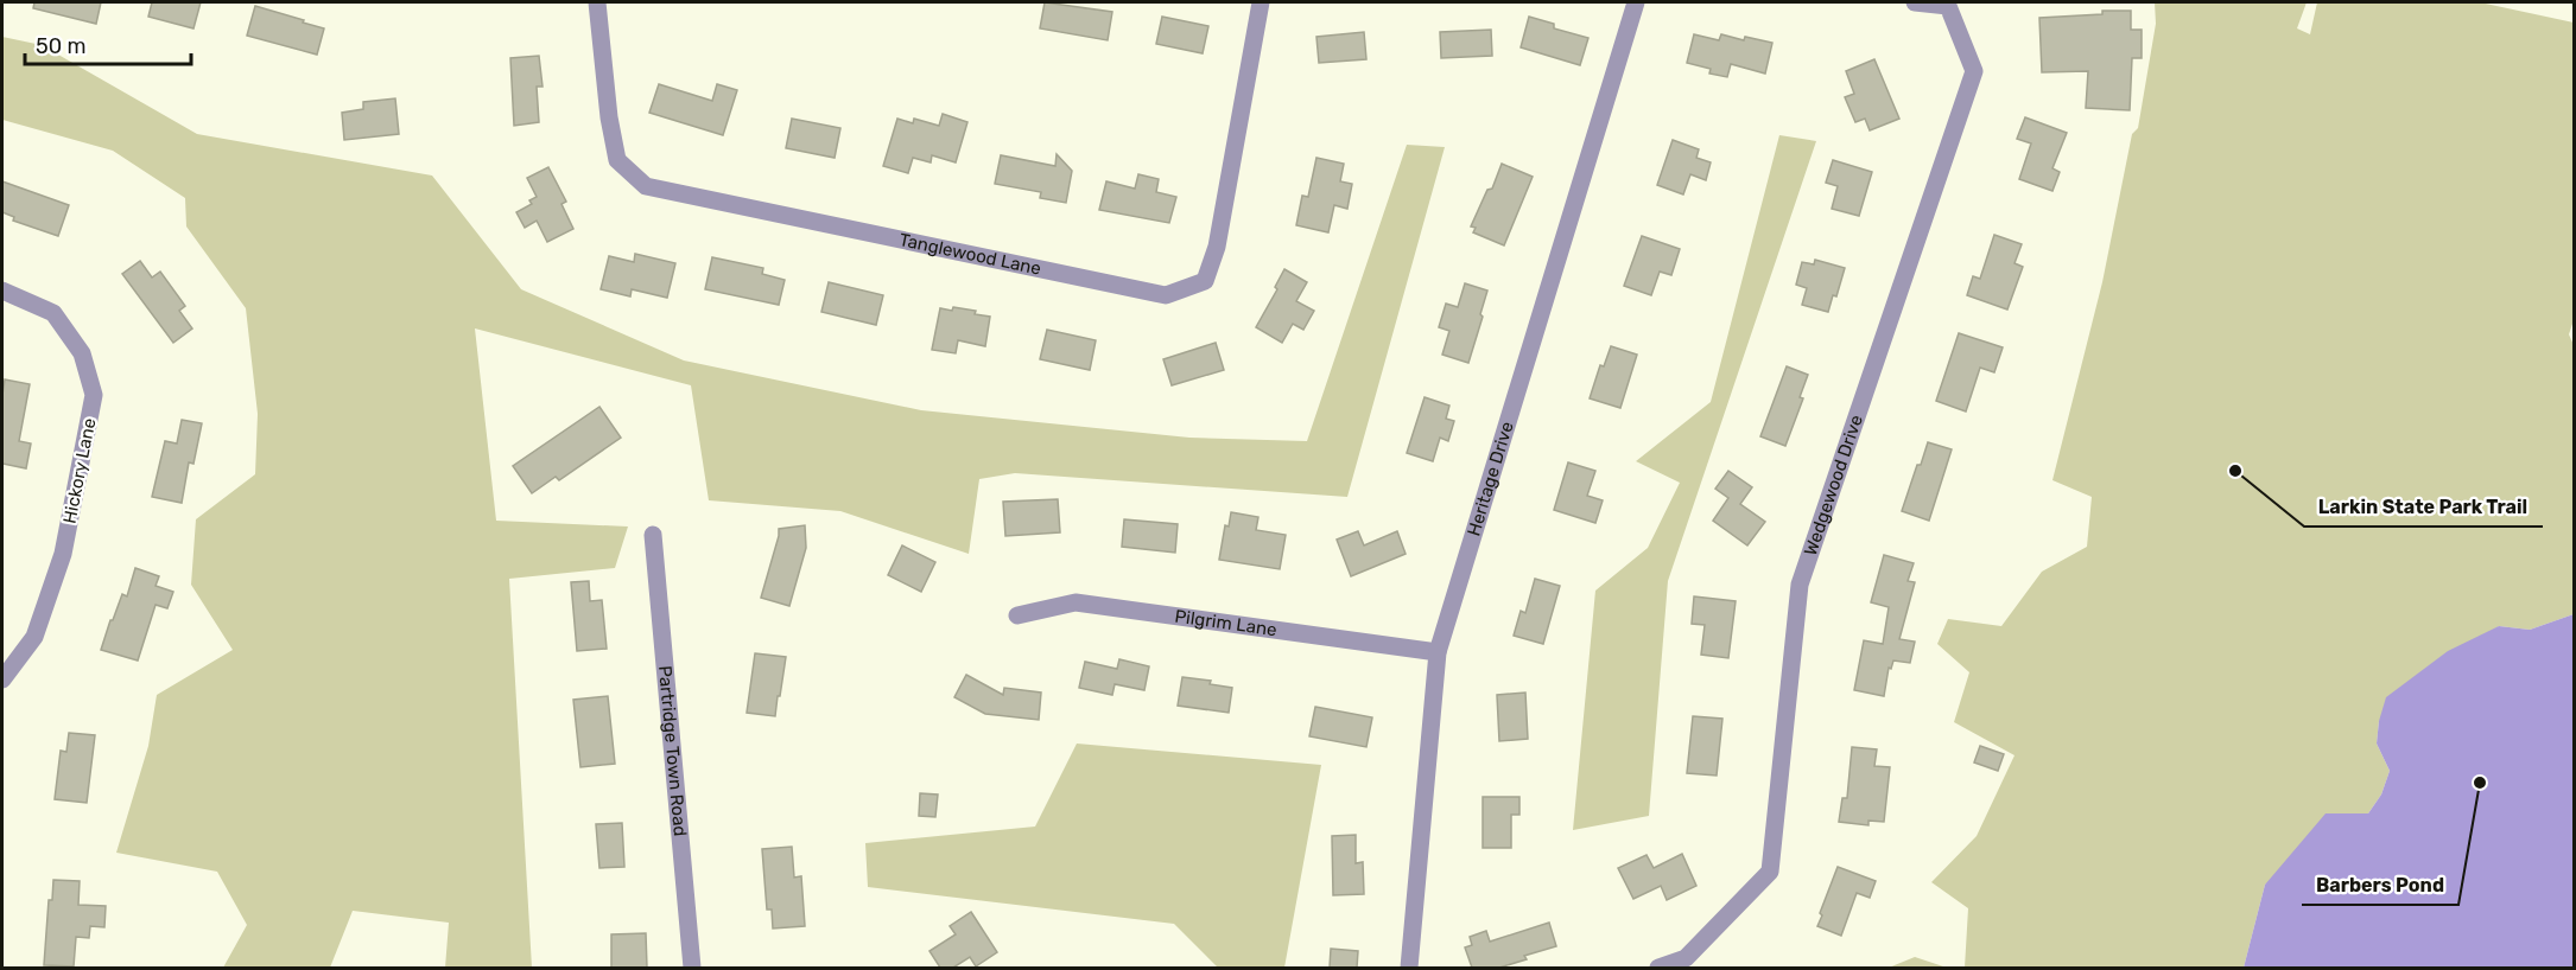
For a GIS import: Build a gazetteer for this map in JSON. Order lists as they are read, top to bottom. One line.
{"streets":{"street":["Tanglewood Lane","Hickory Lane","Heritage Drive","Wedgewood Drive","Pilgrim Lane","Partridge Town Road"]},"crossings":[["Heritage Drive","Pilgrim Lane"]],"places":["Larkin State Park Trail","Barbers Pond"],"scale_bar":"50 m"}
